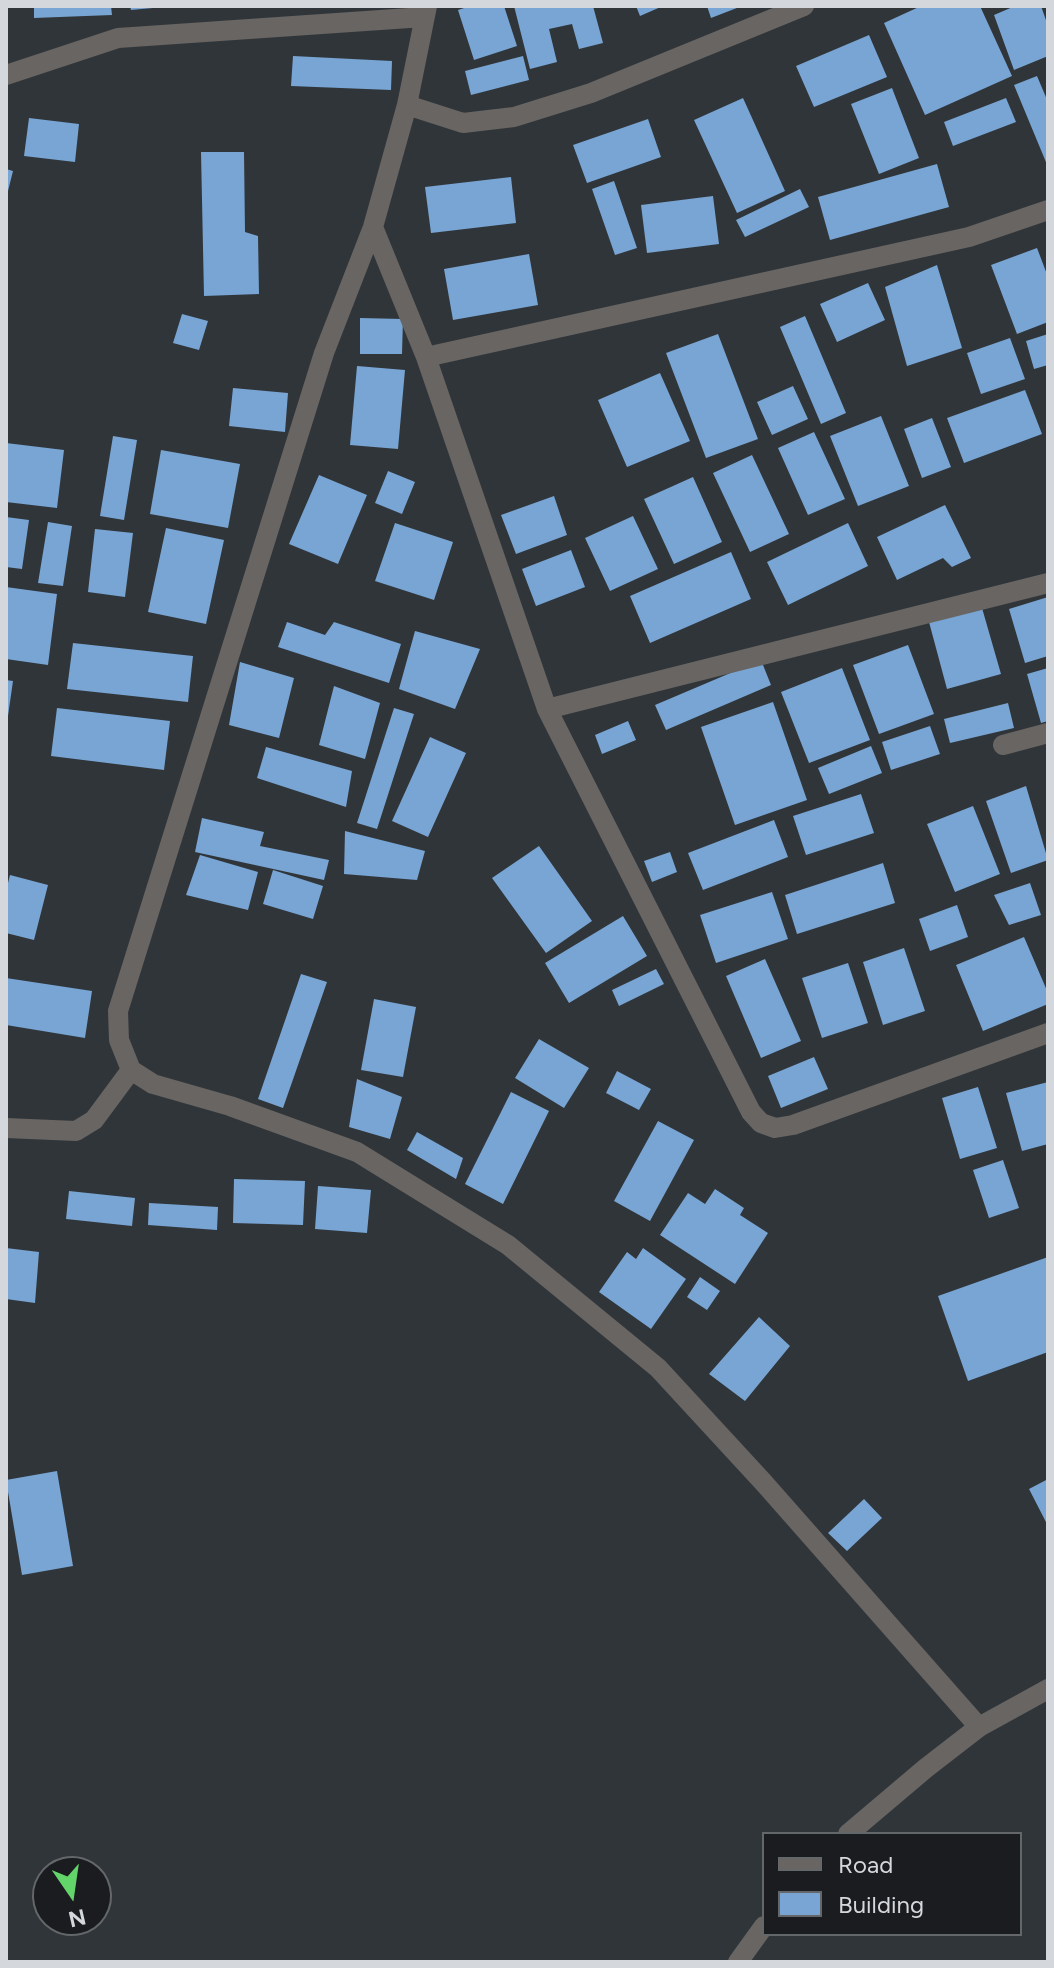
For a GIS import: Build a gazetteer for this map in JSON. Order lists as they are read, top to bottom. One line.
{"legend":["Road","Building"],"north":"bottom"}
